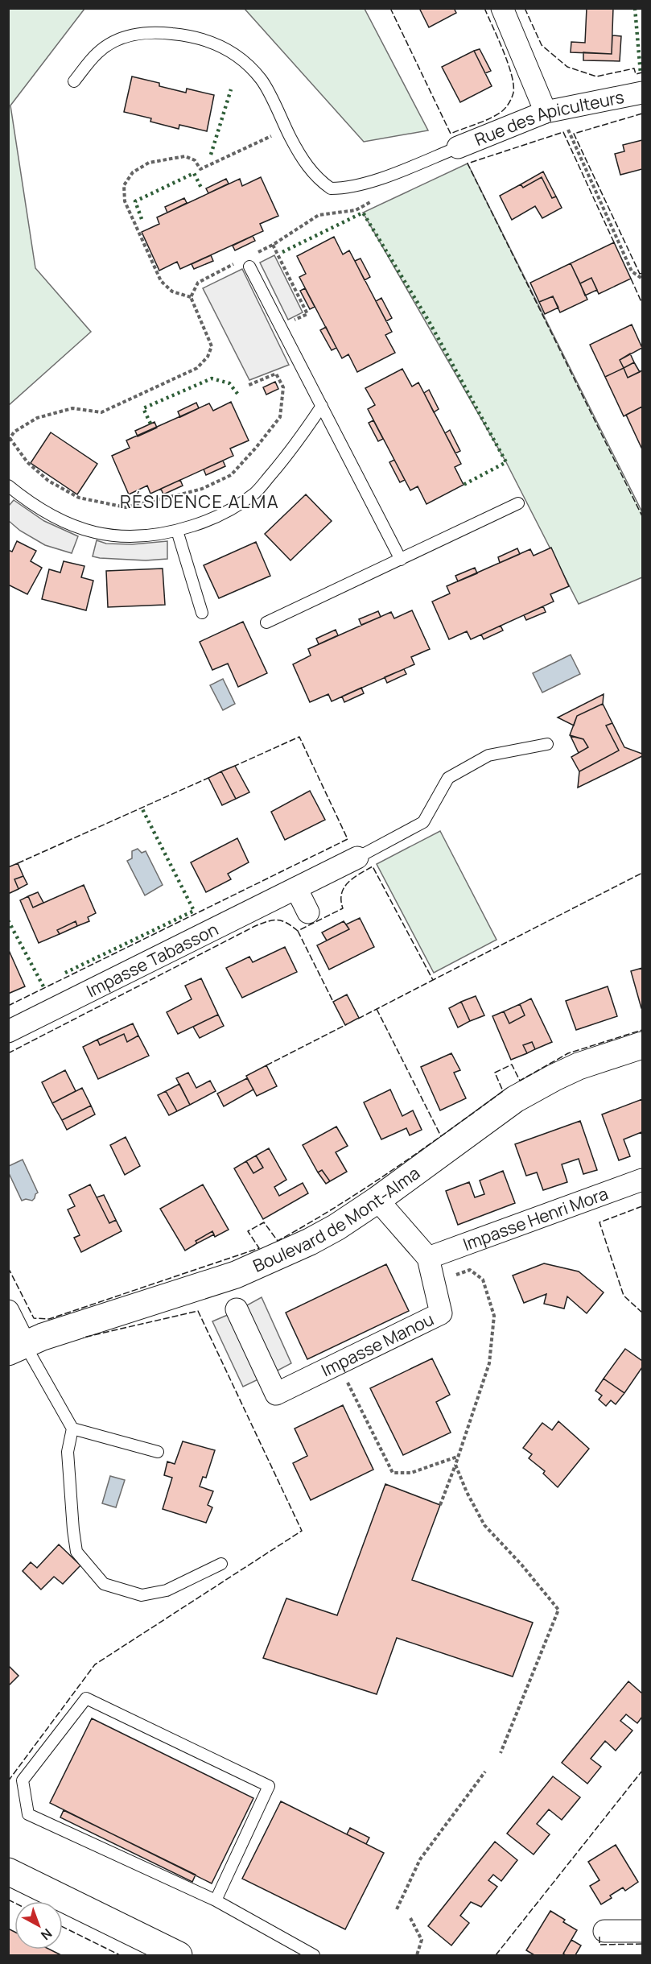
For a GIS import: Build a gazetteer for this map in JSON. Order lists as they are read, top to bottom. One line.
{"streets":{"street":["Rue des Apiculteurs","Impasse Tabasson","Boulevard de Mont-Alma","Impasse Henri Mora","Impasse Manou"]},"crossings":[["Boulevard de Mont-Alma","Impasse Manou"],["Impasse Henri Mora","Impasse Manou"]],"districts":["RÉSIDENCE ALMA"],"north":"bottom right"}
